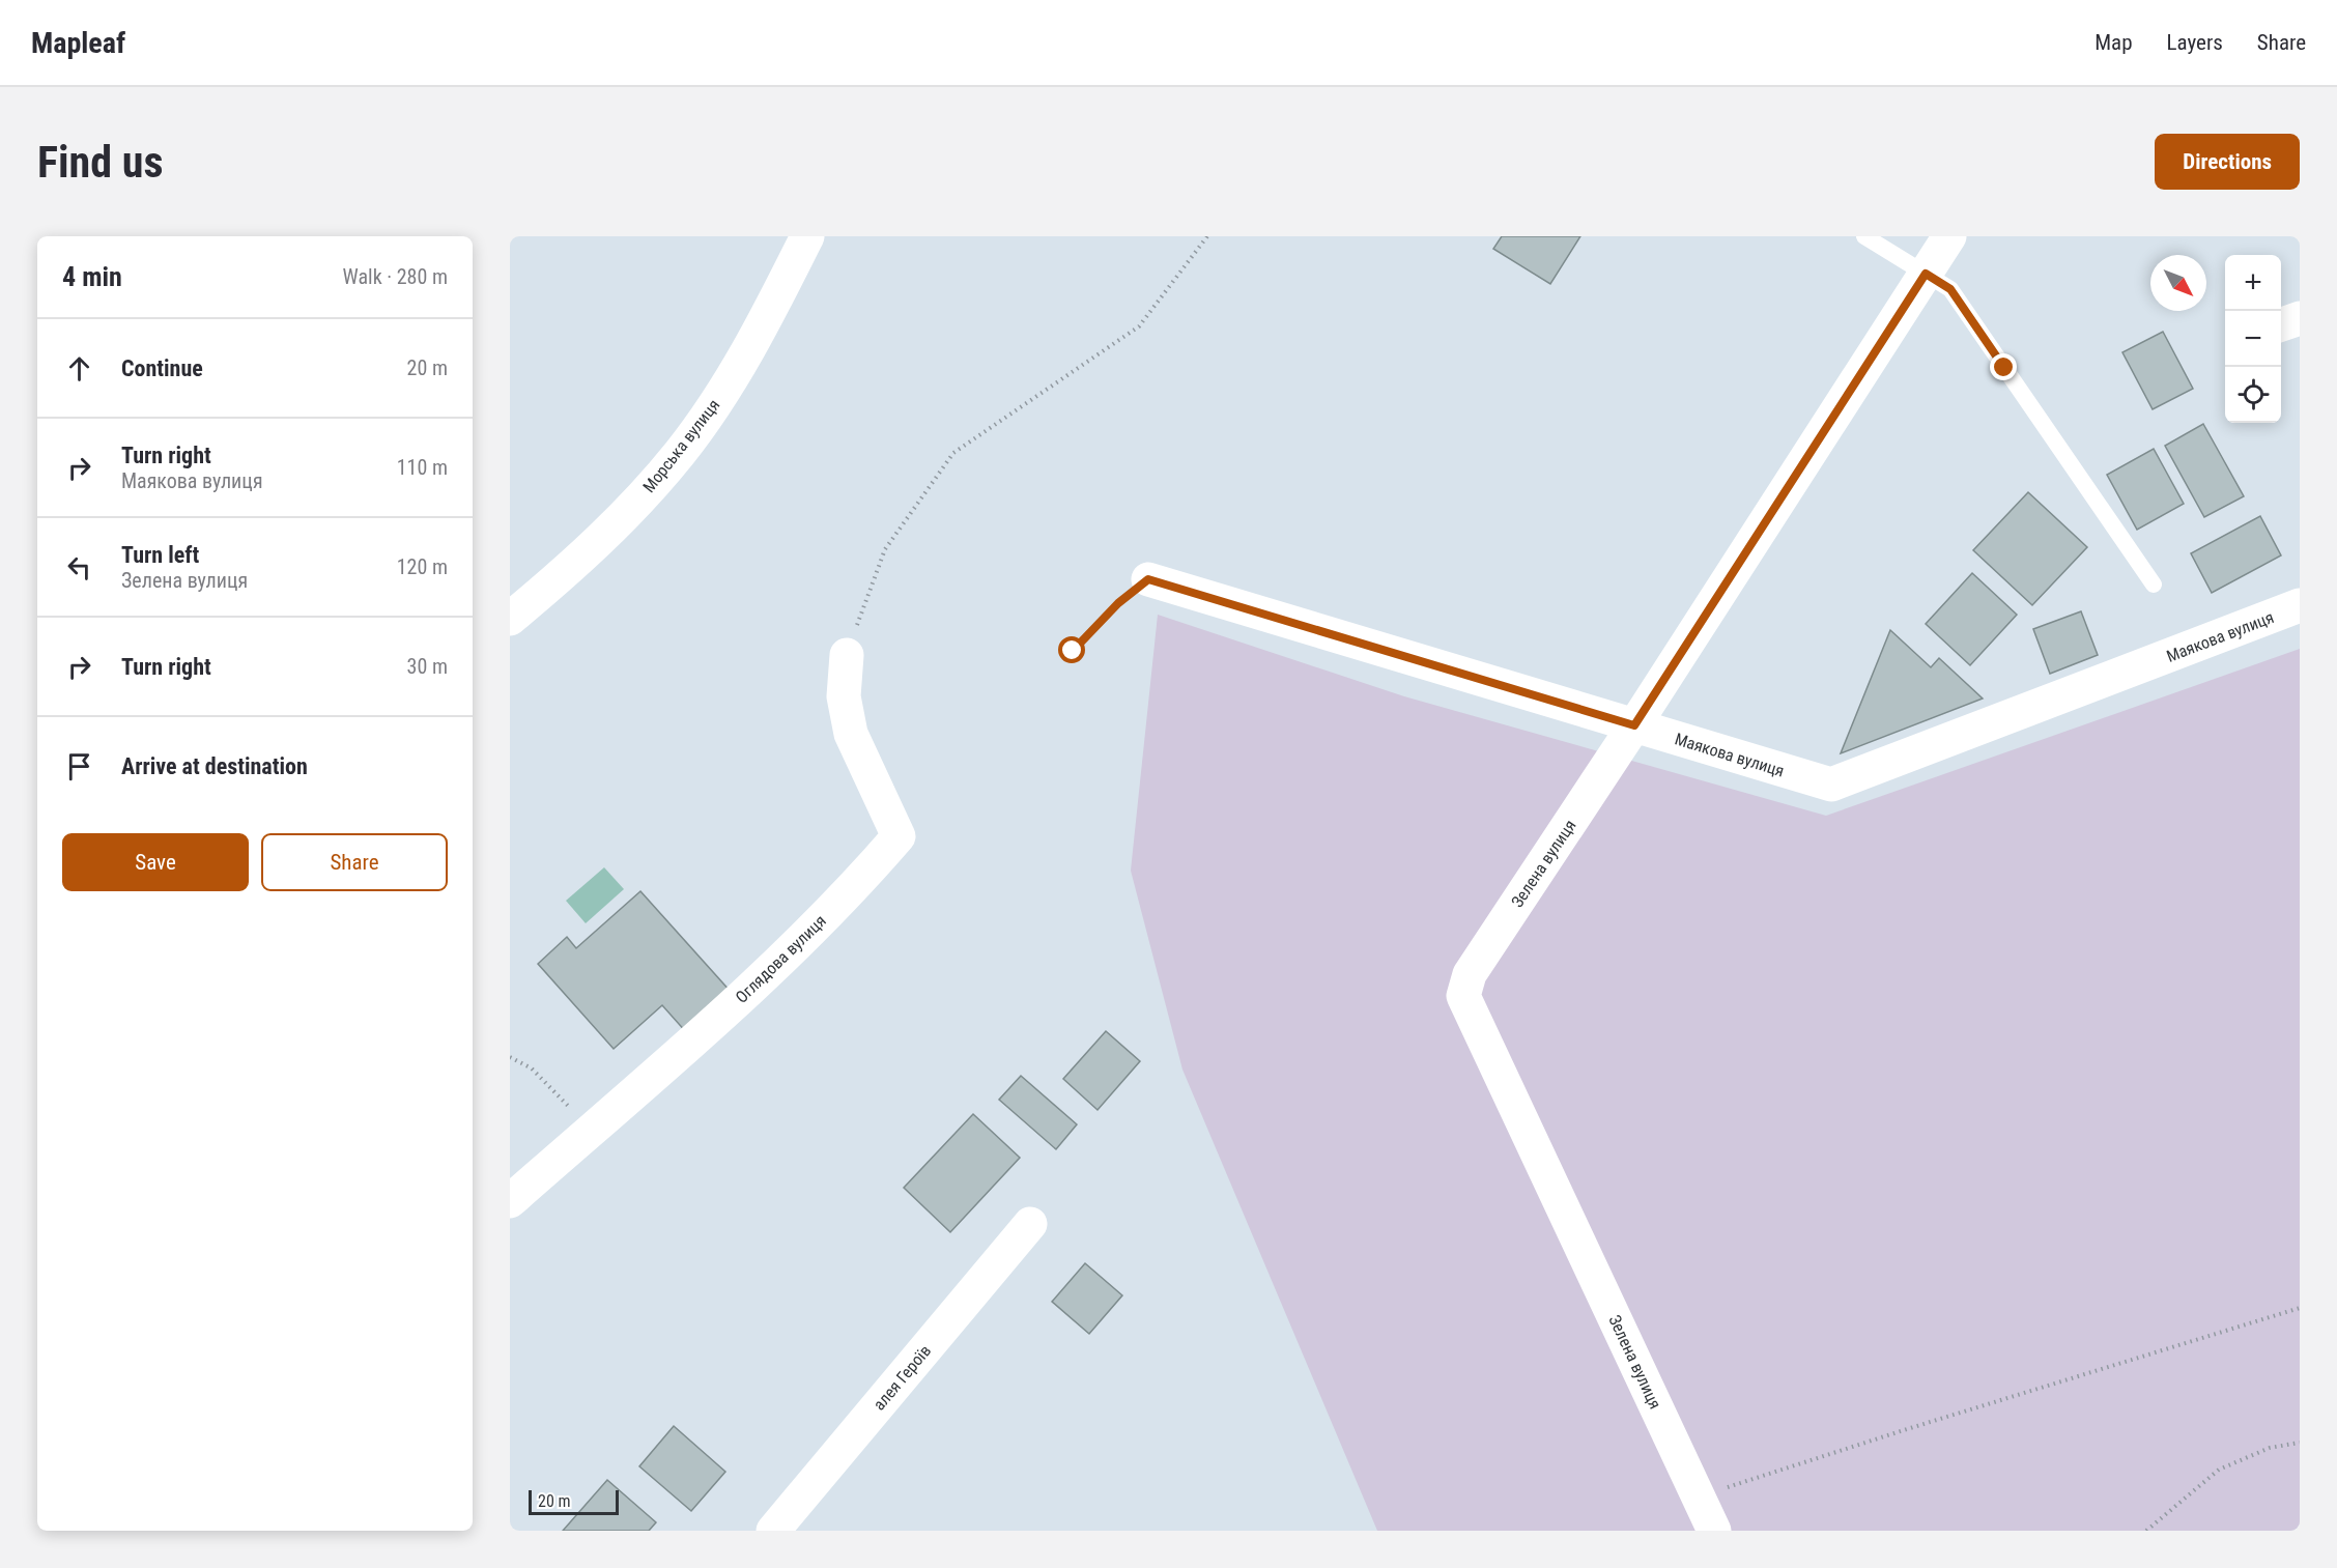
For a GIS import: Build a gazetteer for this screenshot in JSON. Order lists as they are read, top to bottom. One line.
{"streets":{"street":["Морська вулиця","Маякова вулиця","Зелена вулиця","Оглядова вулиця","алея Героїв"]},"crossings":[["Маякова вулиця","Зелена вулиця"]],"scale_bar":"20 m","north":"bottom right","page":{"header":"Mapleaf","nav":["Map","Layers","Share"],"buttons":["Directions",["Save","Share"]],"title":"Find us","heading":["4 min","Walk · 280 m"],"map_buttons":["+","−"],"list":[["Continue","20 m"],["Turn right","Маякова вулиця","110 m"],["Turn left","Зелена вулиця","120 m"],["Turn right","30 m"],"Arrive at destination"],"scale":"20 m"}}
